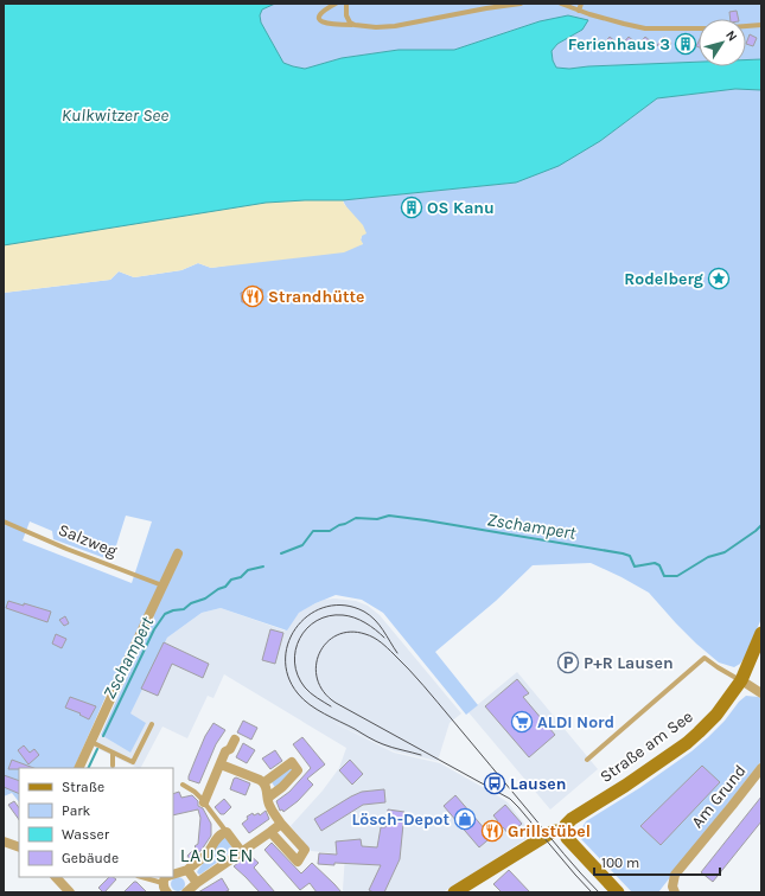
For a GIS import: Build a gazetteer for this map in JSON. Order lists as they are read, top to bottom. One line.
{"streets":{"main road":["Straße am See"],"street":["Am Grund"],"lane":["Salzweg"]},"districts":["LAUSEN"],"water":["Kulkwitzer See","Zschampert"],"places":{"building":["Ferienhaus 3","OS Kanu"],"place":["Rodelberg"],"restaurant":["Strandhütte","Grillstübel"],"parking":["P+R Lausen"],"supermarket":["ALDI Nord"],"bus stop":["Lausen"],"shop":["Lösch-Depot"]},"legend":["Straße","Park","Wasser","Gebäude"],"scale_bar":"100 m","north":"top right"}
